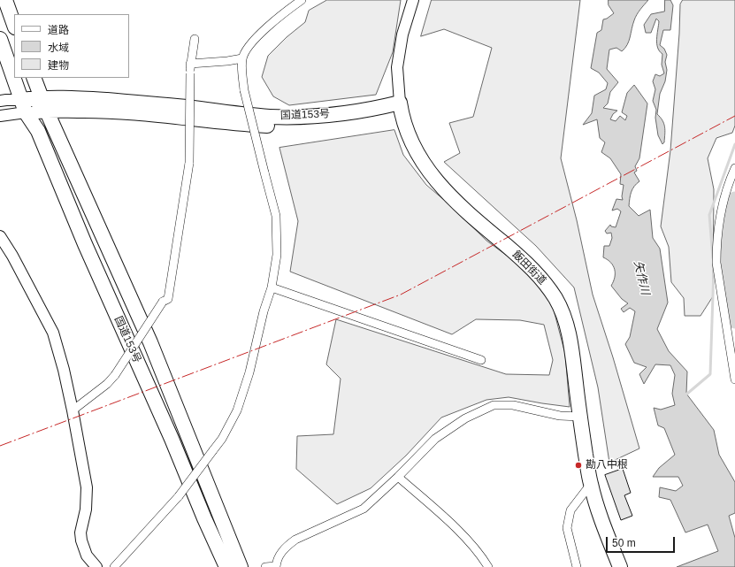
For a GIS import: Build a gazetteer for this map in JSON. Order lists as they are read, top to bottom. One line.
{"streets":{"highway":["国道153号","飯田街道"]},"crossings":[["国道153号","飯田街道"]],"water":["矢作川"],"places":["勘八中根"],"legend":["道路","水域","建物"],"scale_bar":"50 m"}
